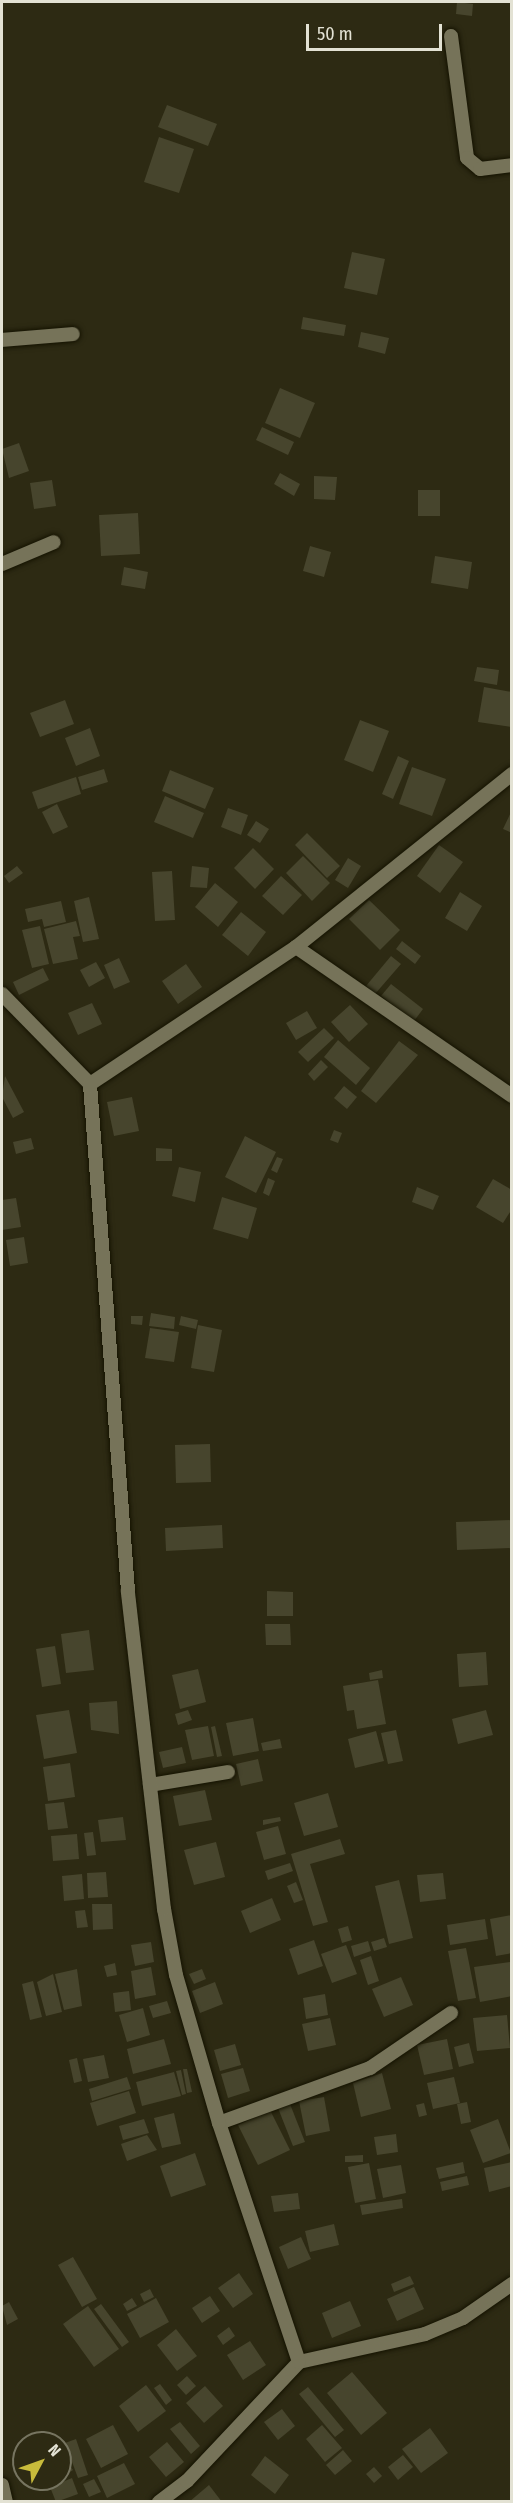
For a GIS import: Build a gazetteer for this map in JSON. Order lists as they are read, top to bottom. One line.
{"scale_bar":"50 m","north":"top right"}
